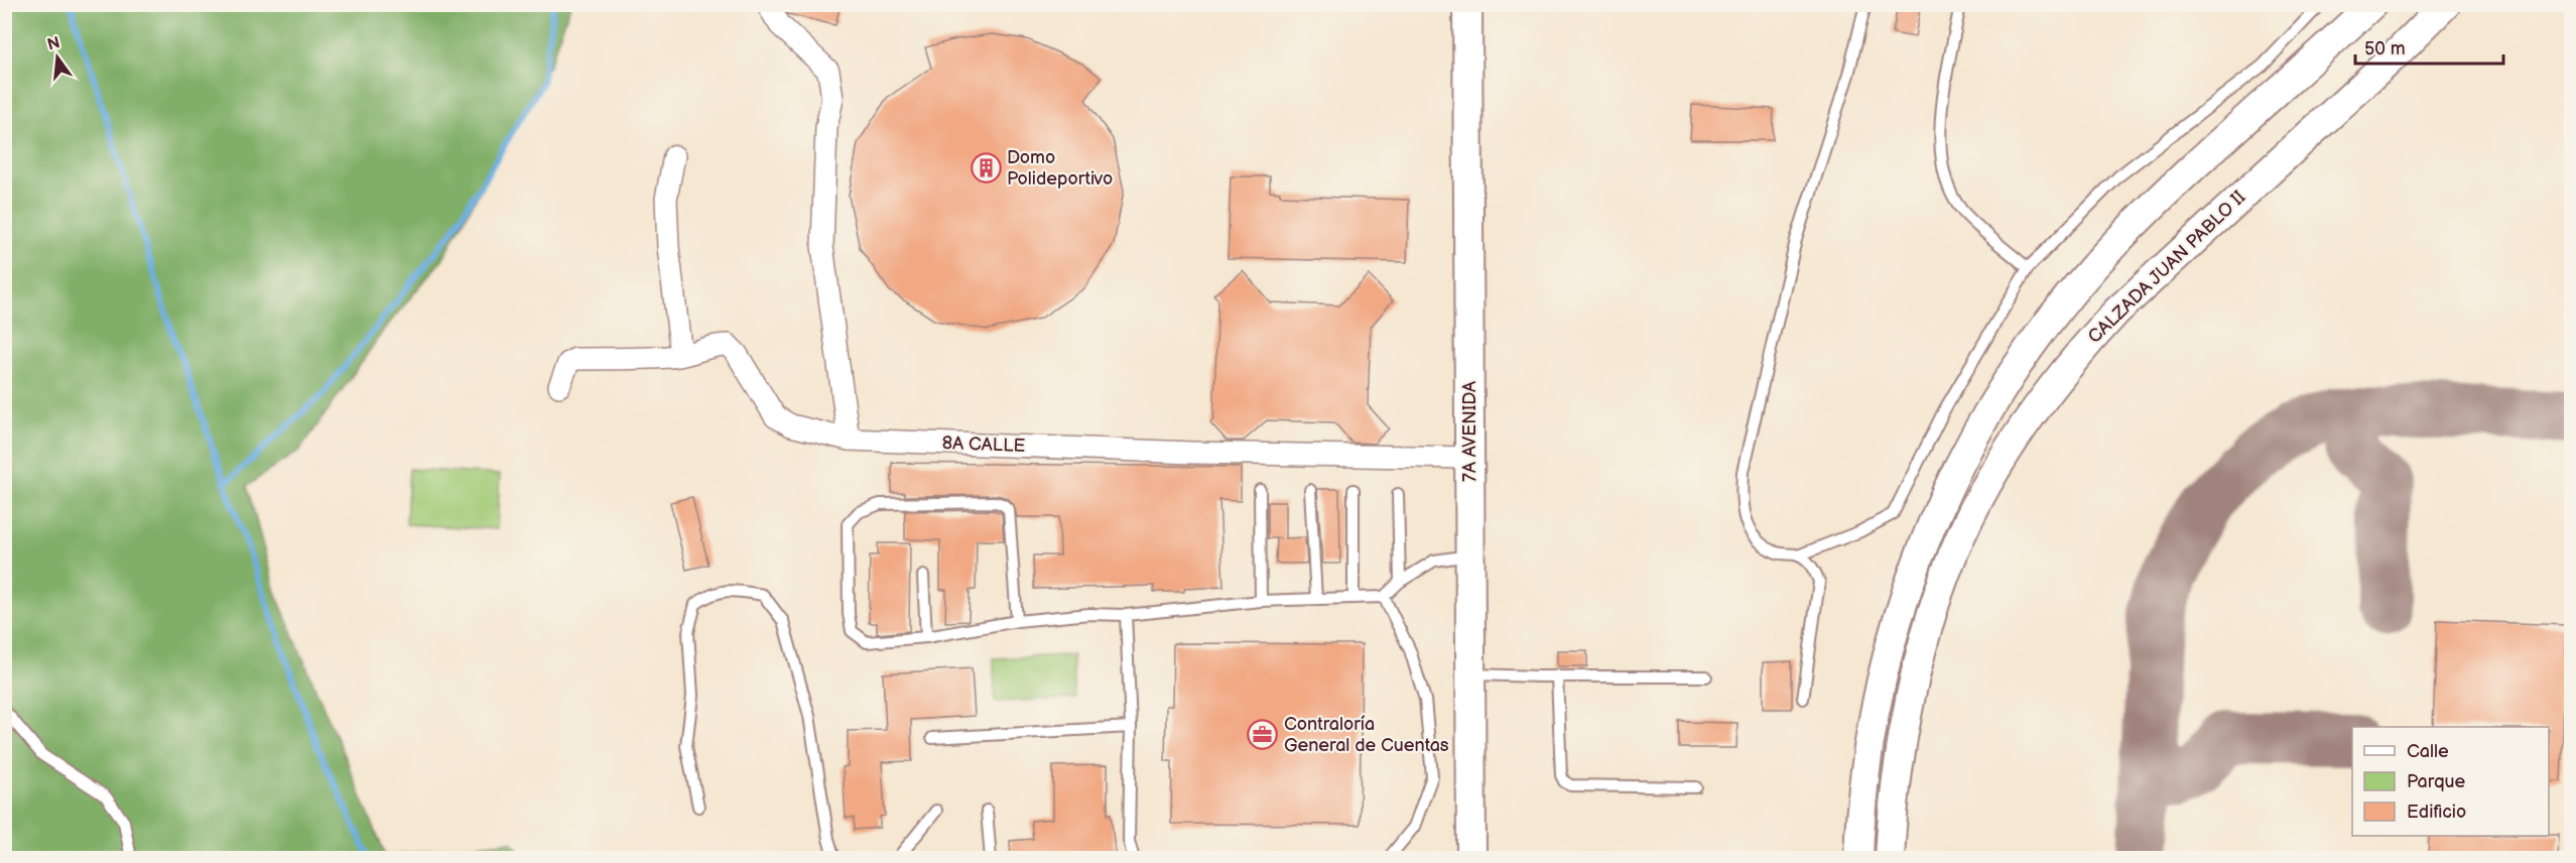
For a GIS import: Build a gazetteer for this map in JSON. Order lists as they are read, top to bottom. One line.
{"streets":{"main road":["CALZADA JUAN PABLO II","7A AVENIDA"],"street":["8A CALLE"]},"crossings":[["7A AVENIDA","8A CALLE"]],"places":{"building":["Domo Polideportivo"],"office":["Contraloría General de Cuentas"]},"legend":["Calle","Parque","Edificio"],"scale_bar":"50 m","north":"top"}
